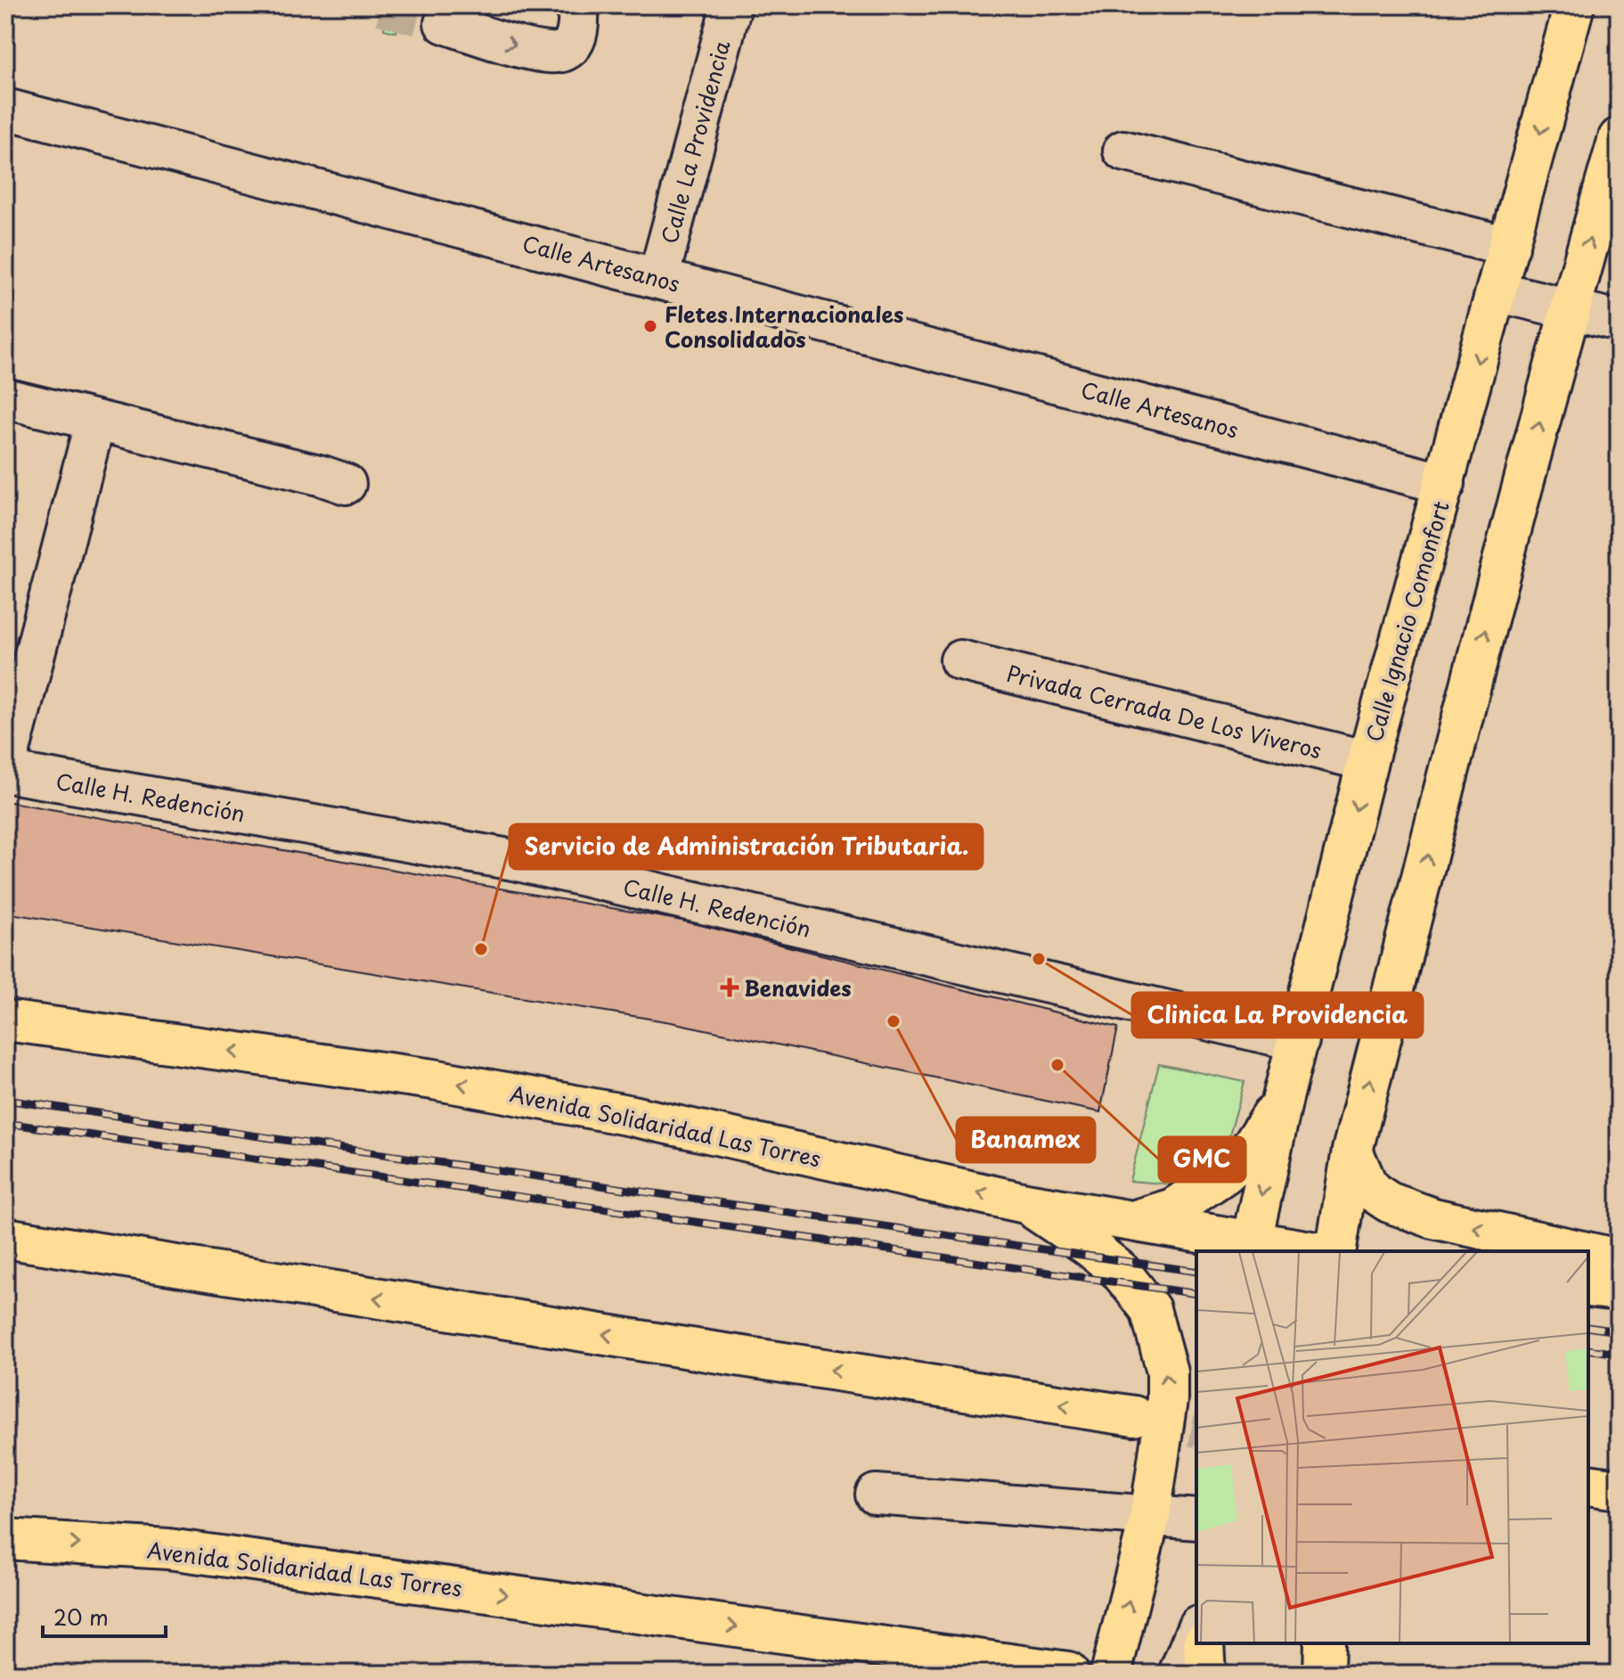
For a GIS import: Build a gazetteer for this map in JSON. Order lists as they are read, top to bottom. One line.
{"streets":{"main road":["Calle Ignacio Comonfort","Avenida Solidaridad Las Torres"],"street":["Calle La Providencia","Calle Artesanos","Privada Cerrada De Los Viveros","Calle H. Redención"]},"crossings":[["Calle La Providencia","Calle Artesanos"],["Calle Artesanos","Calle Ignacio Comonfort"],["Calle Ignacio Comonfort","Privada Cerrada De Los Viveros"],["Calle Ignacio Comonfort","Calle H. Redención"],["Calle Ignacio Comonfort","Avenida Solidaridad Las Torres"]],"places":{"other":["Fletes Internacionales Consolidados","Servicio de Administración Tributaria.","Clinica La Providencia","Banamex","GMC"],"health":["Benavides"]},"scale_bar":"20 m"}
